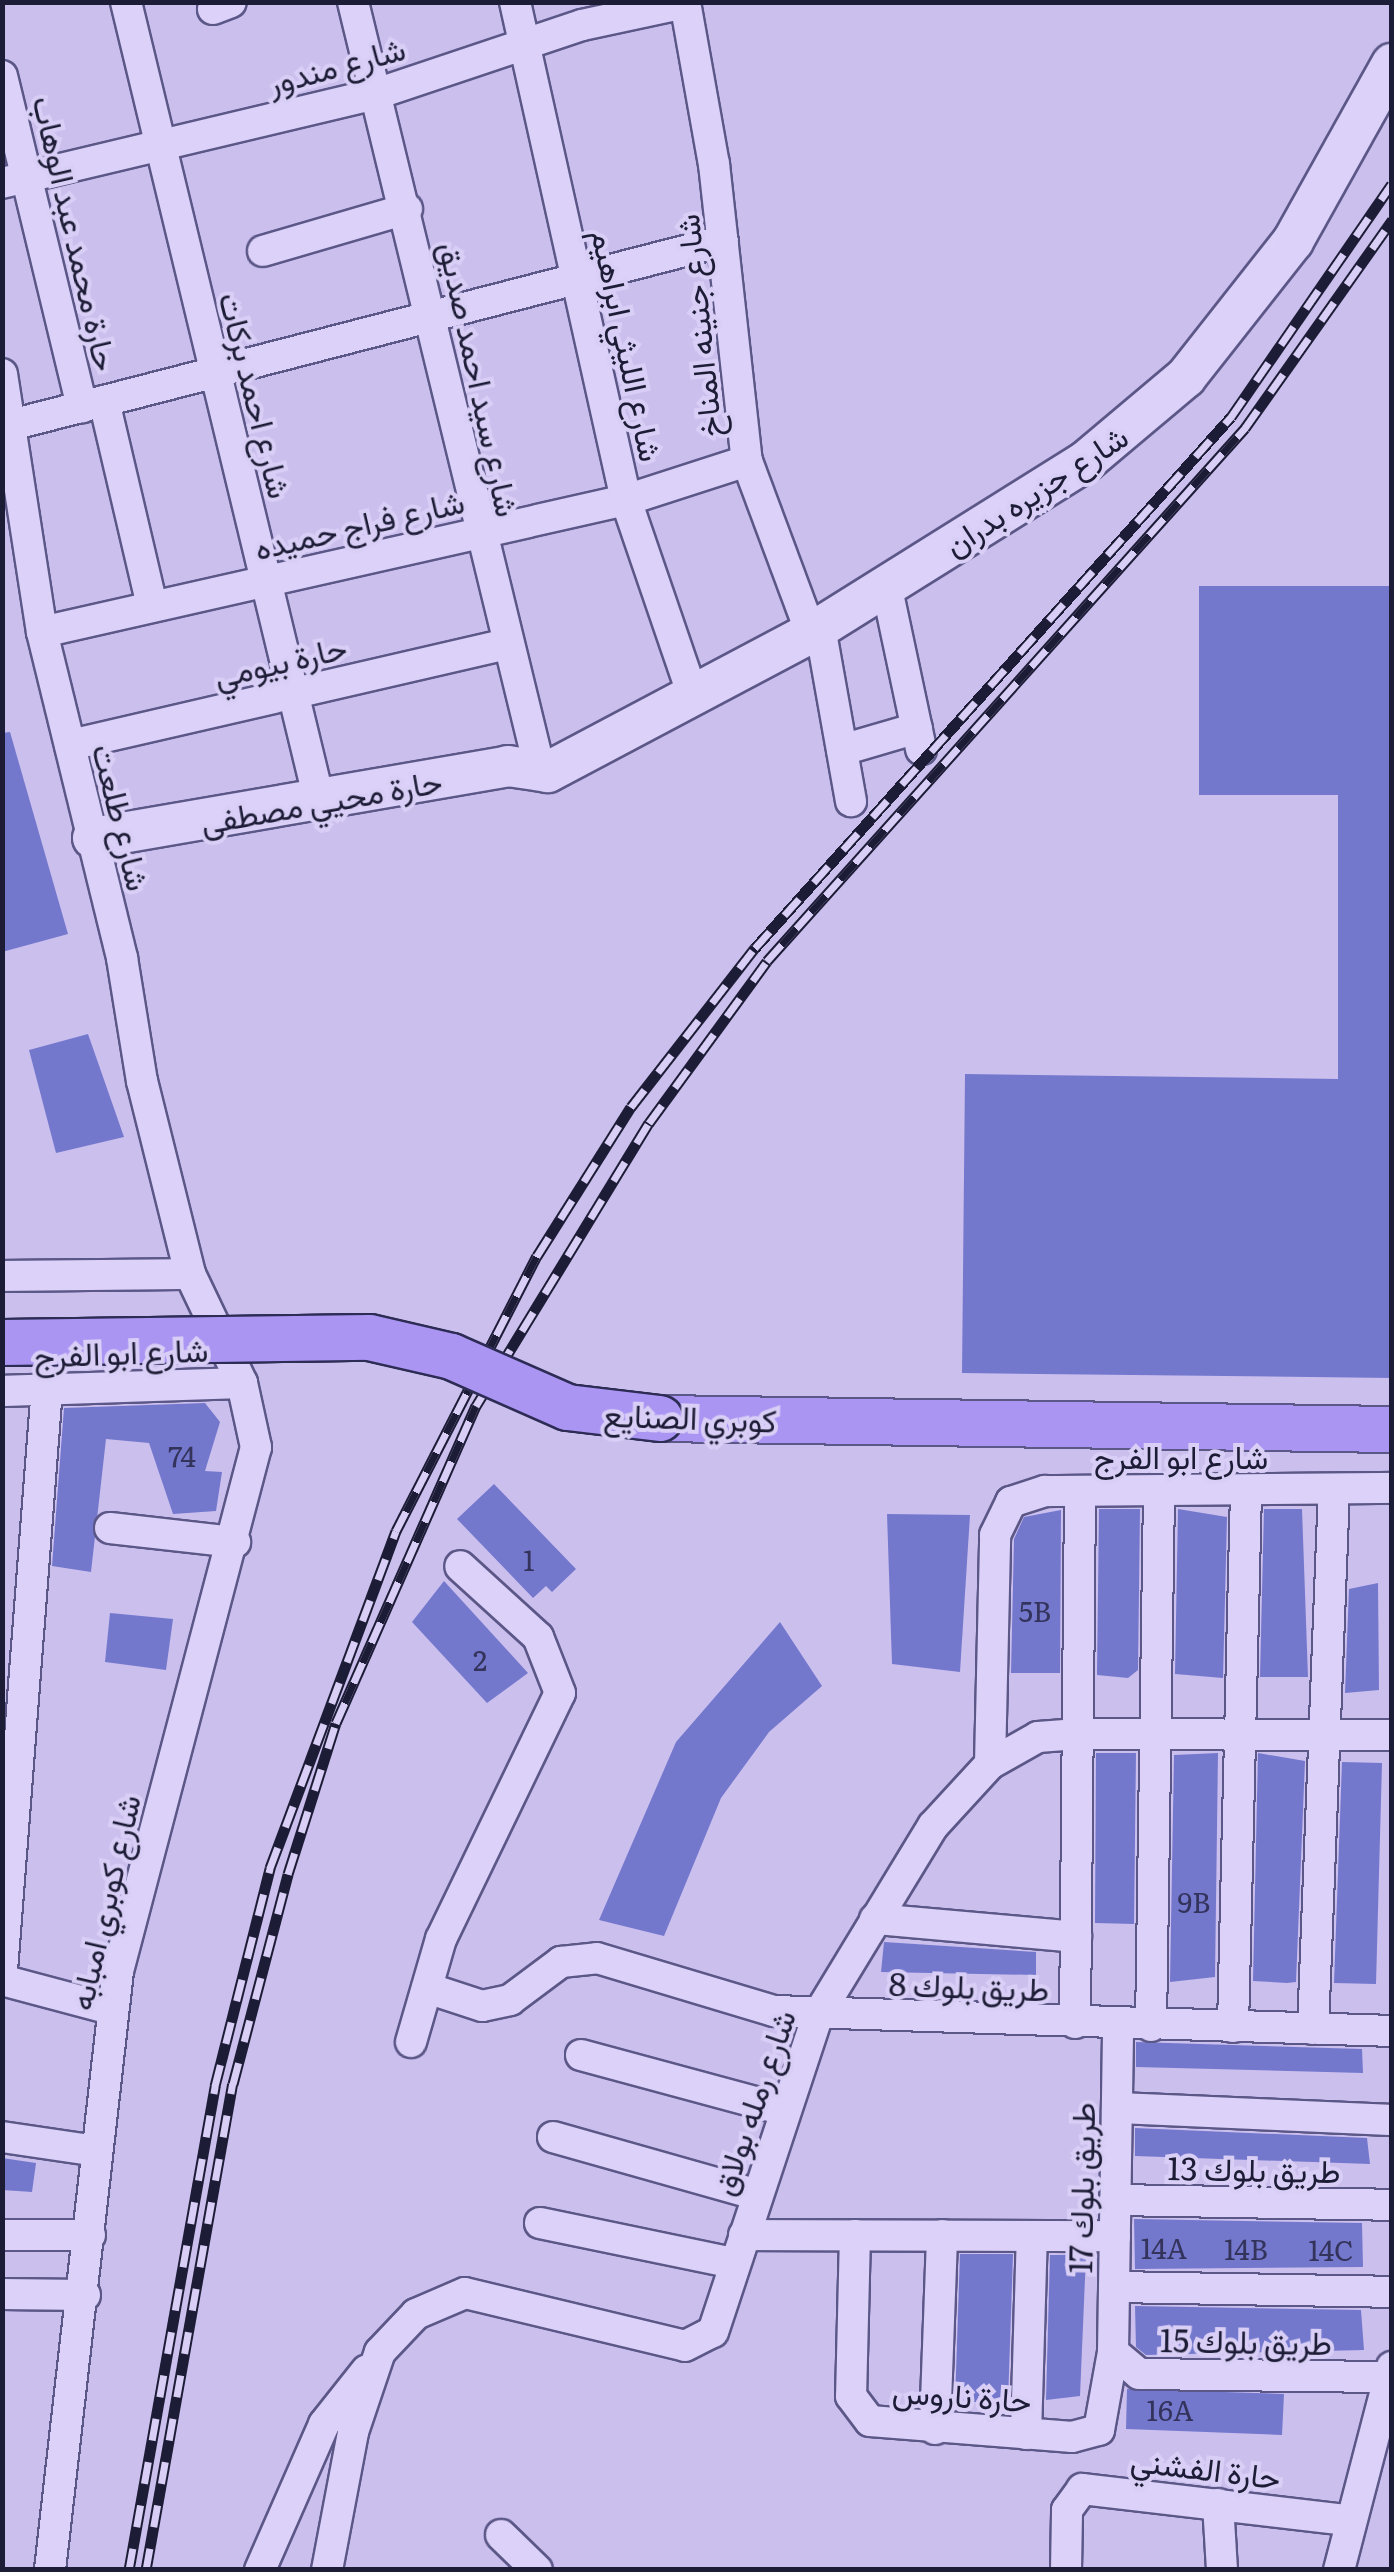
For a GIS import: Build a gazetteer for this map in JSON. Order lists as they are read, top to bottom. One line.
{"streets":{"main road":["كوبري الصنايع"],"street":["شارع مندور","حارة محمد عبد الوهاب","شارع جنينه المناخ","شارع الليثي ابراهيم","شارع سيد احمد صديق","شارع احمد بركات","شارع جزيره بدران","شارع فراج حميده","حارة بيومي","حارة محيي مصطفى","شارع طلعت","شارع ابو الفرج","شارع كوبري امبابه","طريق بلوك 8","شارع رمله بولاق","طريق بلوك 13","طريق بلوك 17","طريق بلوك 15","حارة ناروس","حارة الفشني"]},"crossings":[["شارع مندور","حارة محمد عبد الوهاب"],["شارع مندور","شارع جنينه المناخ"],["شارع مندور","شارع الليثي ابراهيم"],["شارع مندور","شارع سيد احمد صديق"],["شارع مندور","شارع احمد بركات"],["حارة محمد عبد الوهاب","شارع فراج حميده"],["شارع جنينه المناخ","شارع جزيره بدران"],["شارع جنينه المناخ","شارع فراج حميده"],["شارع الليثي ابراهيم","شارع جزيره بدران"],["شارع الليثي ابراهيم","شارع فراج حميده"],["شارع سيد احمد صديق","شارع جزيره بدران"],["شارع سيد احمد صديق","شارع فراج حميده"],["شارع سيد احمد صديق","حارة بيومي"],["شارع سيد احمد صديق","حارة محيي مصطفى"],["شارع احمد بركات","شارع فراج حميده"],["شارع احمد بركات","حارة بيومي"],["شارع احمد بركات","حارة محيي مصطفى"],["شارع جزيره بدران","حارة محيي مصطفى"],["شارع فراج حميده","شارع طلعت"],["حارة بيومي","شارع طلعت"],["حارة محيي مصطفى","شارع طلعت"],["شارع طلعت","شارع كوبري امبابه"],["شارع ابو الفرج","شارع كوبري امبابه"],["شارع ابو الفرج","شارع رمله بولاق"],["طريق بلوك 8","شارع رمله بولاق"],["طريق بلوك 8","طريق بلوك 17"],["طريق بلوك 13","طريق بلوك 17"],["طريق بلوك 17","طريق بلوك 15"],["طريق بلوك 17","حارة ناروس"],["طريق بلوك 15","حارة ناروس"]],"house_numbers":["74","1","5B","2","9B","14A","14B","14C","16A"]}
